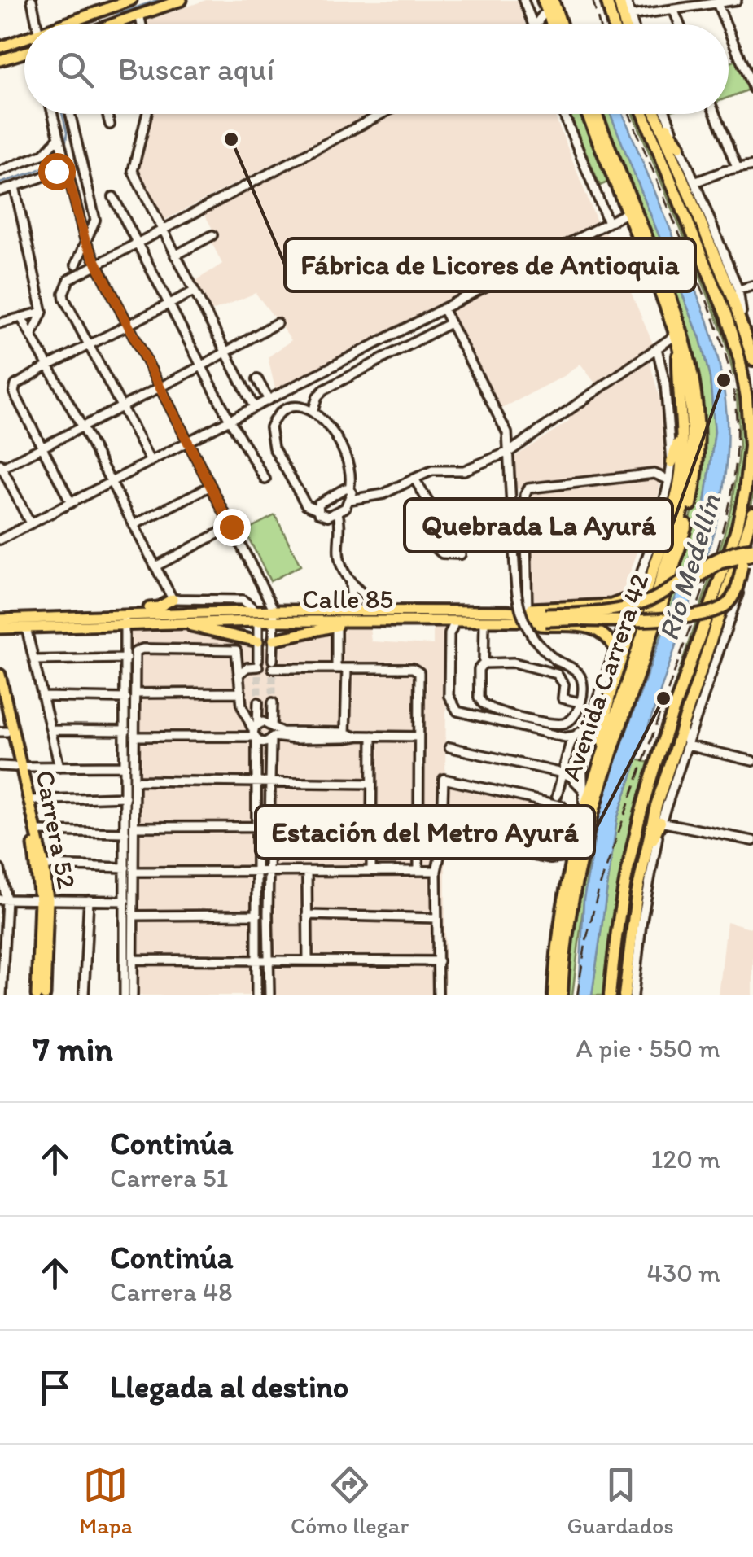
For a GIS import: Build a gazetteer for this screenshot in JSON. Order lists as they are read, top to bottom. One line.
{"streets":{"highway":["Avenida Carrera 42"],"main road":["Calle 85","Carrera 52"]},"water":["Río Medellín"],"places":["Fábrica de Licores de Antioquia","Quebrada La Ayurá","Estación del Metro Ayurá"],"page":{"search":"Buscar aquí","heading":["7 min","A pie · 550 m"],"list":[["Continúa","Carrera 51","120 m"],["Continúa","Carrera 48","430 m"],"Llegada al destino"],"nav":["Mapa","Cómo llegar","Guardados"]}}
